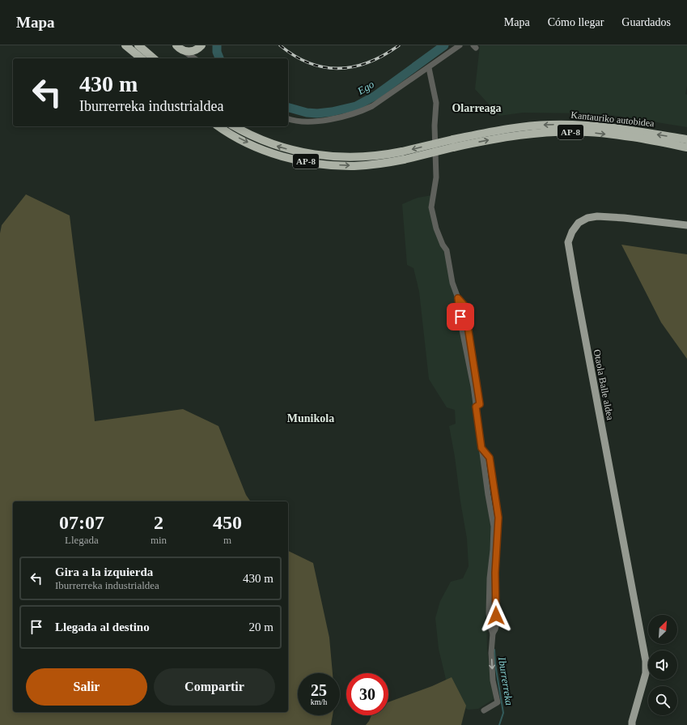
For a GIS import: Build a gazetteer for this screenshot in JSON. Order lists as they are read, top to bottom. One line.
{"streets":{"highway":["Kantauriko autobidea","AP-8"],"main road":["Otaola Balle aldea"]},"crossings":[["Kantauriko autobidea","AP-8"]],"districts":["Olarreaga","Munikola"],"water":["Ego","Iburrerreka"],"north":"top right","page":{"header":"Mapa","nav":["Mapa","Cómo llegar","Guardados"],"turn":["430 m","Iburrerreka industrialdea"],"eta":["07:07","Llegada","2","min","450","m"],"list":[{"name":"Gira a la izquierda","note":"Iburrerreka industrialdea","value":"430 m"},{"name":"Llegada al destino","value":"20 m"}],"buttons":["Salir","Compartir"],"speed":"25 km/h","limit":"30"}}
